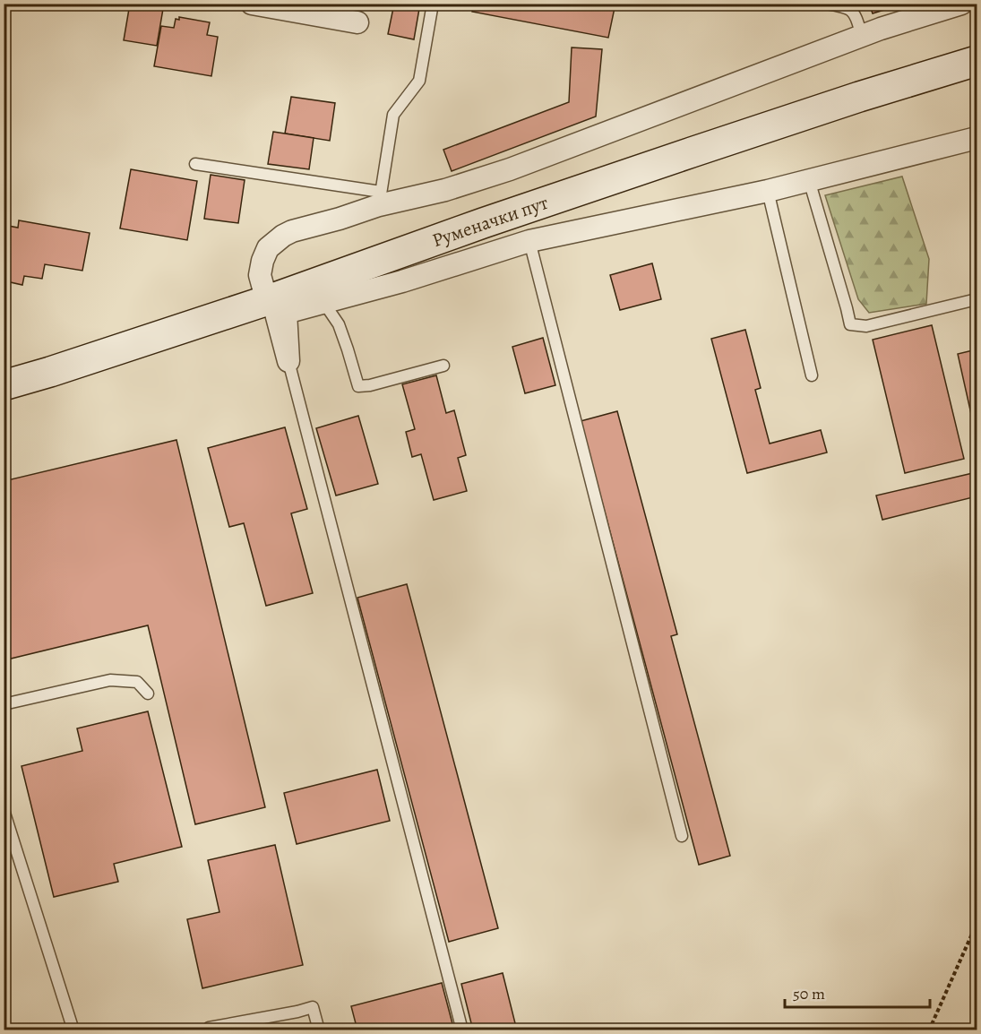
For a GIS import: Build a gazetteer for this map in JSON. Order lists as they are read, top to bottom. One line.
{"streets":{"main road":["Руменачки пут"]},"scale_bar":"50 m"}
